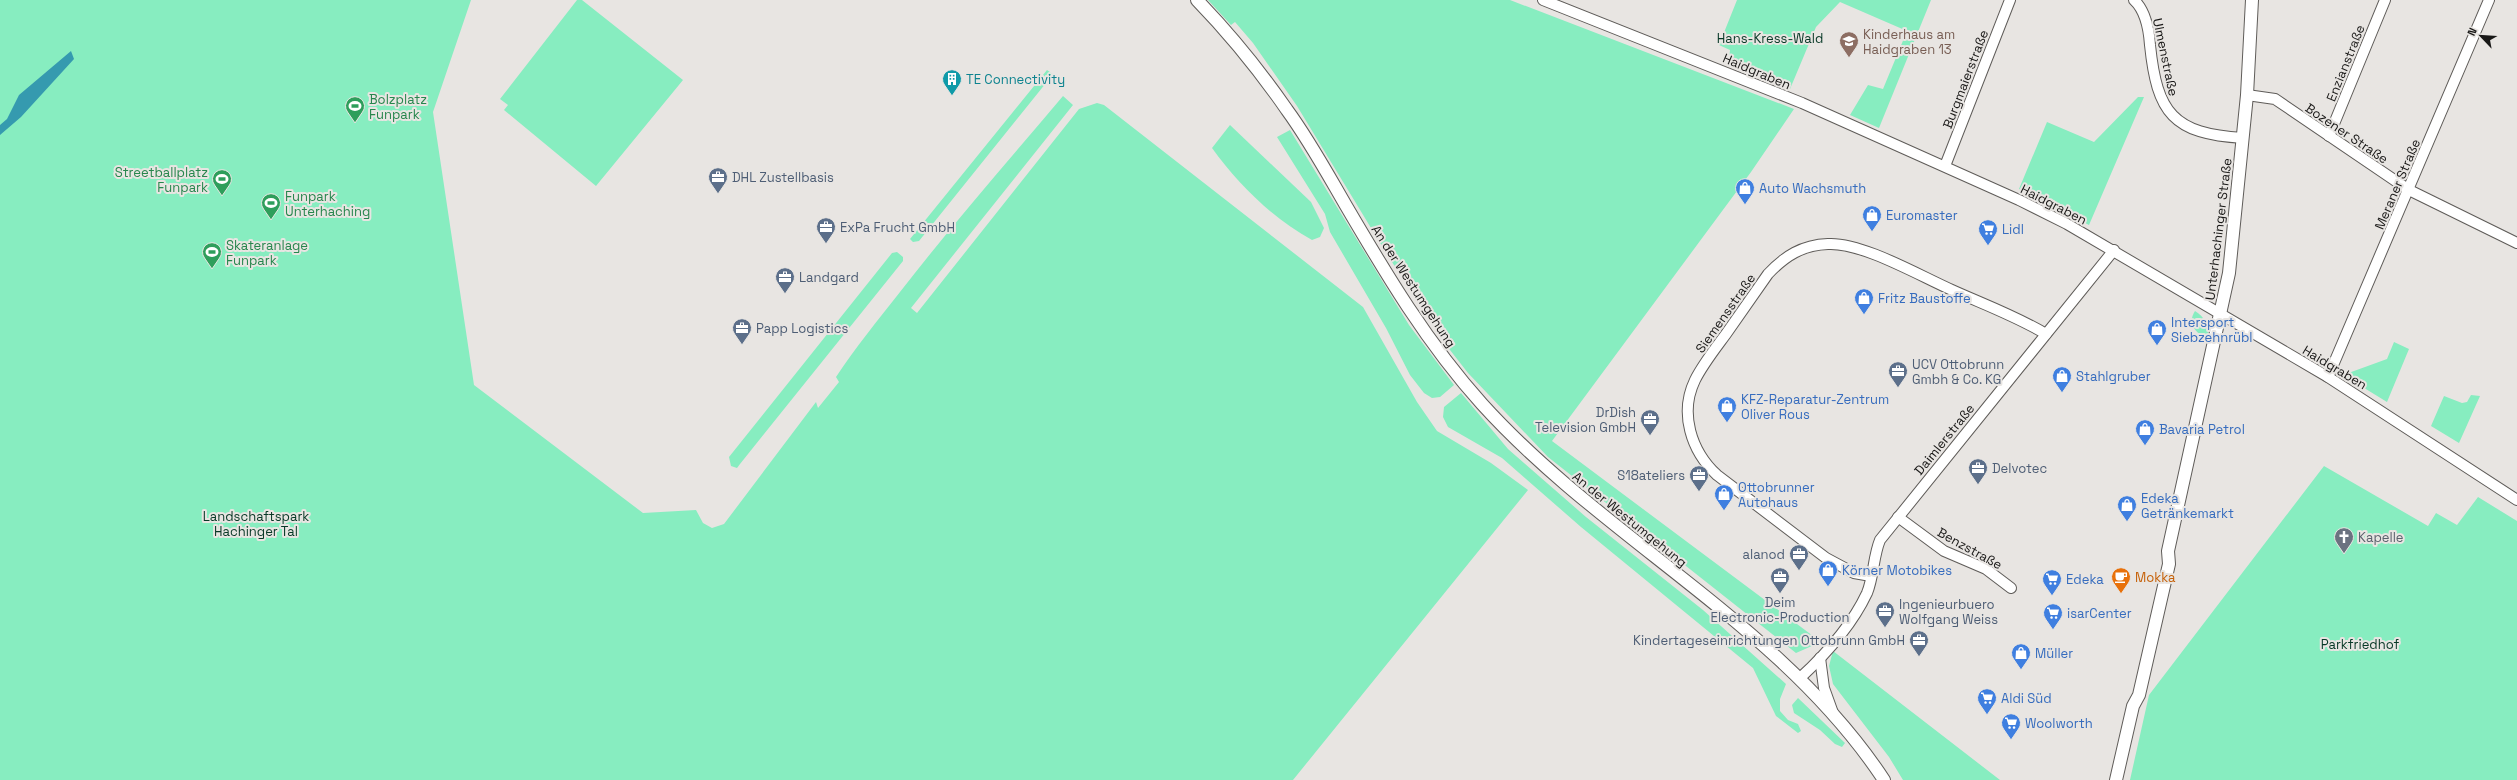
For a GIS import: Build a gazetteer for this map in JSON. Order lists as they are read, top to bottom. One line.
{"streets":{"main road":["Unterhachinger Straße","An der Westumgehung"],"street":["Ulmenstraße","Enzianstraße","Haidgraben","Burgmaierstraße","Bozener Straße","Meraner Straße","Siemensstraße","Daimlerstraße","Benzstraße"]},"crossings":[["Ulmenstraße","Unterhachinger Straße"],["Enzianstraße","Bozener Straße"],["Haidgraben","Burgmaierstraße"],["Haidgraben","Meraner Straße"],["Haidgraben","Unterhachinger Straße"],["Haidgraben","Daimlerstraße"],["Bozener Straße","Meraner Straße"],["Bozener Straße","Unterhachinger Straße"],["An der Westumgehung","Daimlerstraße"],["Siemensstraße","Daimlerstraße"],["Daimlerstraße","Benzstraße"]],"parks":["Hans-Kress-Wald","Landschaftspark Hachinger Tal","Parkfriedhof"],"places":{"school or university":["Kinderhaus am Haidgraben 13"],"building":["TE Connectivity"],"sports":["Bolzplatz Funpark","Streetballplatz Funpark","Funpark Unterhaching","Skateranlage Funpark"],"office":["DHL Zustellbasis","ExPa Frucht GmbH","Landgard","Papp Logistics","UCV Ottobrunn Gmbh & Co. KG","DrDish Television GmbH","Delvotec","S18ateliers","alanod","Deim Electronic-Production","Ingenieurbuero Wolfgang Weiss","Kindertageseinrichtungen Ottobrunn GmbH"],"shop":["Auto Wachsmuth","Euromaster","Fritz Baustoffe","Intersport Siebzehnrübl","Stahlgruber","KFZ-Reparatur-Zentrum Oliver Rous","Bavaria Petrol","Ottobrunner Autohaus","Edeka Getränkemarkt","Körner Motobikes","Müller"],"supermarket":["Lidl","Edeka","isarCenter","Aldi Süd","Woolworth"],"church":["Kapelle"],"cafe":["Mokka"]},"north":"top left"}
